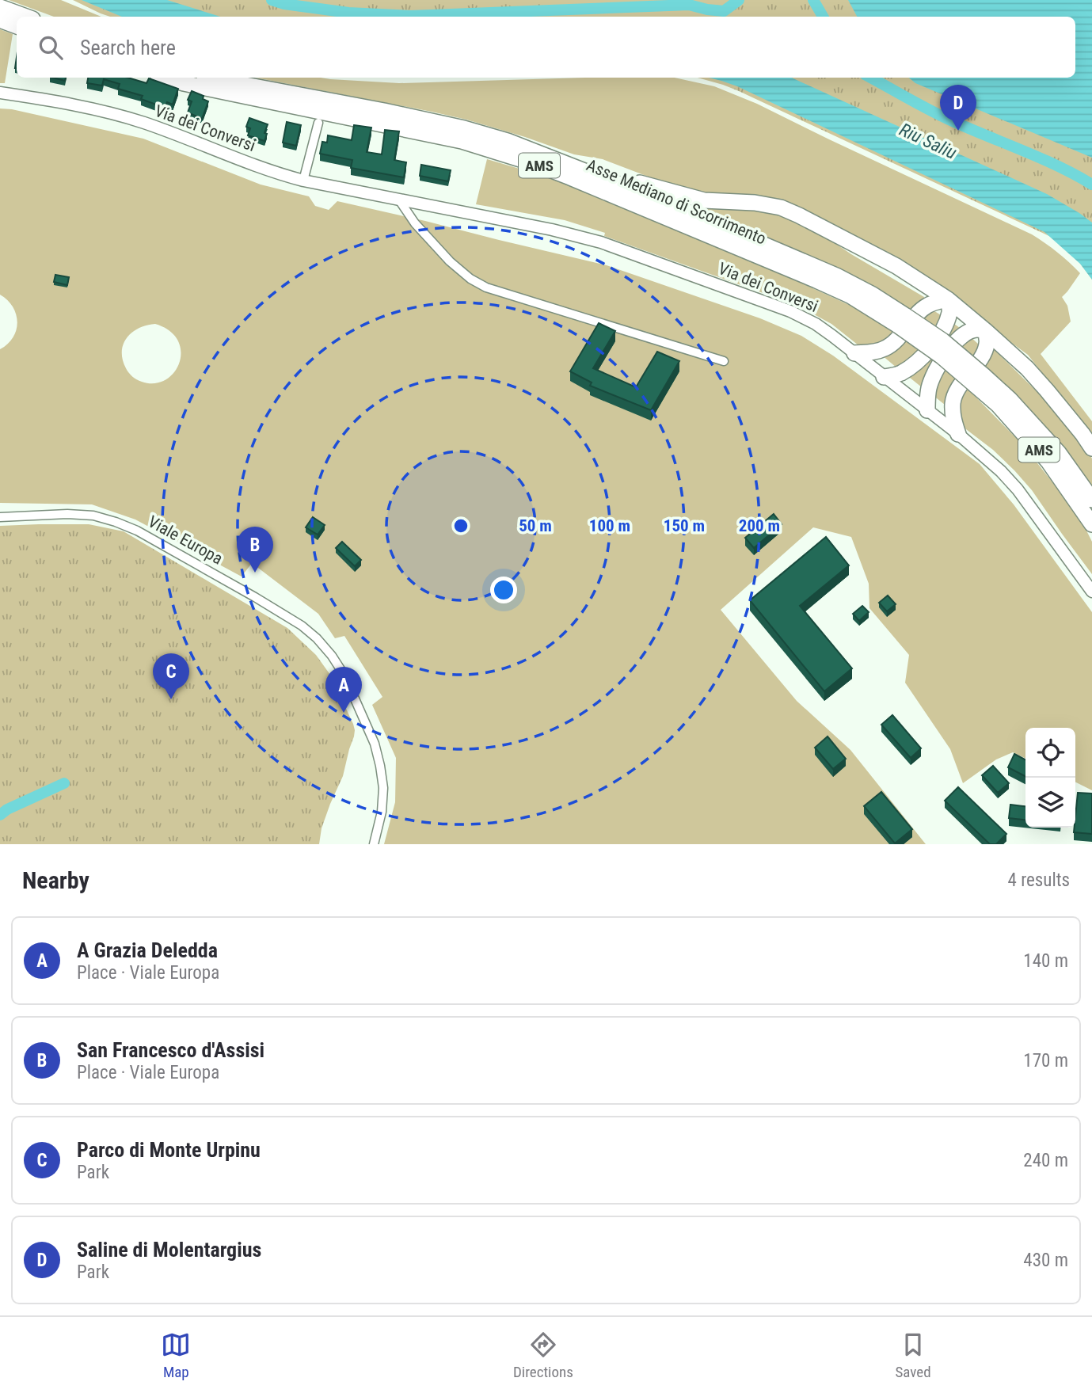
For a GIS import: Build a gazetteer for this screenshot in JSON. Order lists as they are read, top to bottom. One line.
{"streets":{"highway":["AMS","Asse Mediano di Scorrimento"],"street":["Via dei Conversi","Viale Europa"]},"water":["Riu Saliu"],"page":{"search":"Search here","pins":["D","B","C","A"],"heading":["Nearby","4 results"],"list":[{"mark":"A","name":"A Grazia Deledda","note":"Place · Viale Europa","value":"140 m"},{"mark":"B","name":"San Francesco d'Assisi","note":"Place · Viale Europa","value":"170 m"},{"mark":"C","name":"Parco di Monte Urpinu","note":"Park","value":"240 m"},{"mark":"D","name":"Saline di Molentargius","note":"Park","value":"430 m"}],"nav":["Map","Directions","Saved"]},"rings":["50 m","100 m","150 m","200 m"]}
